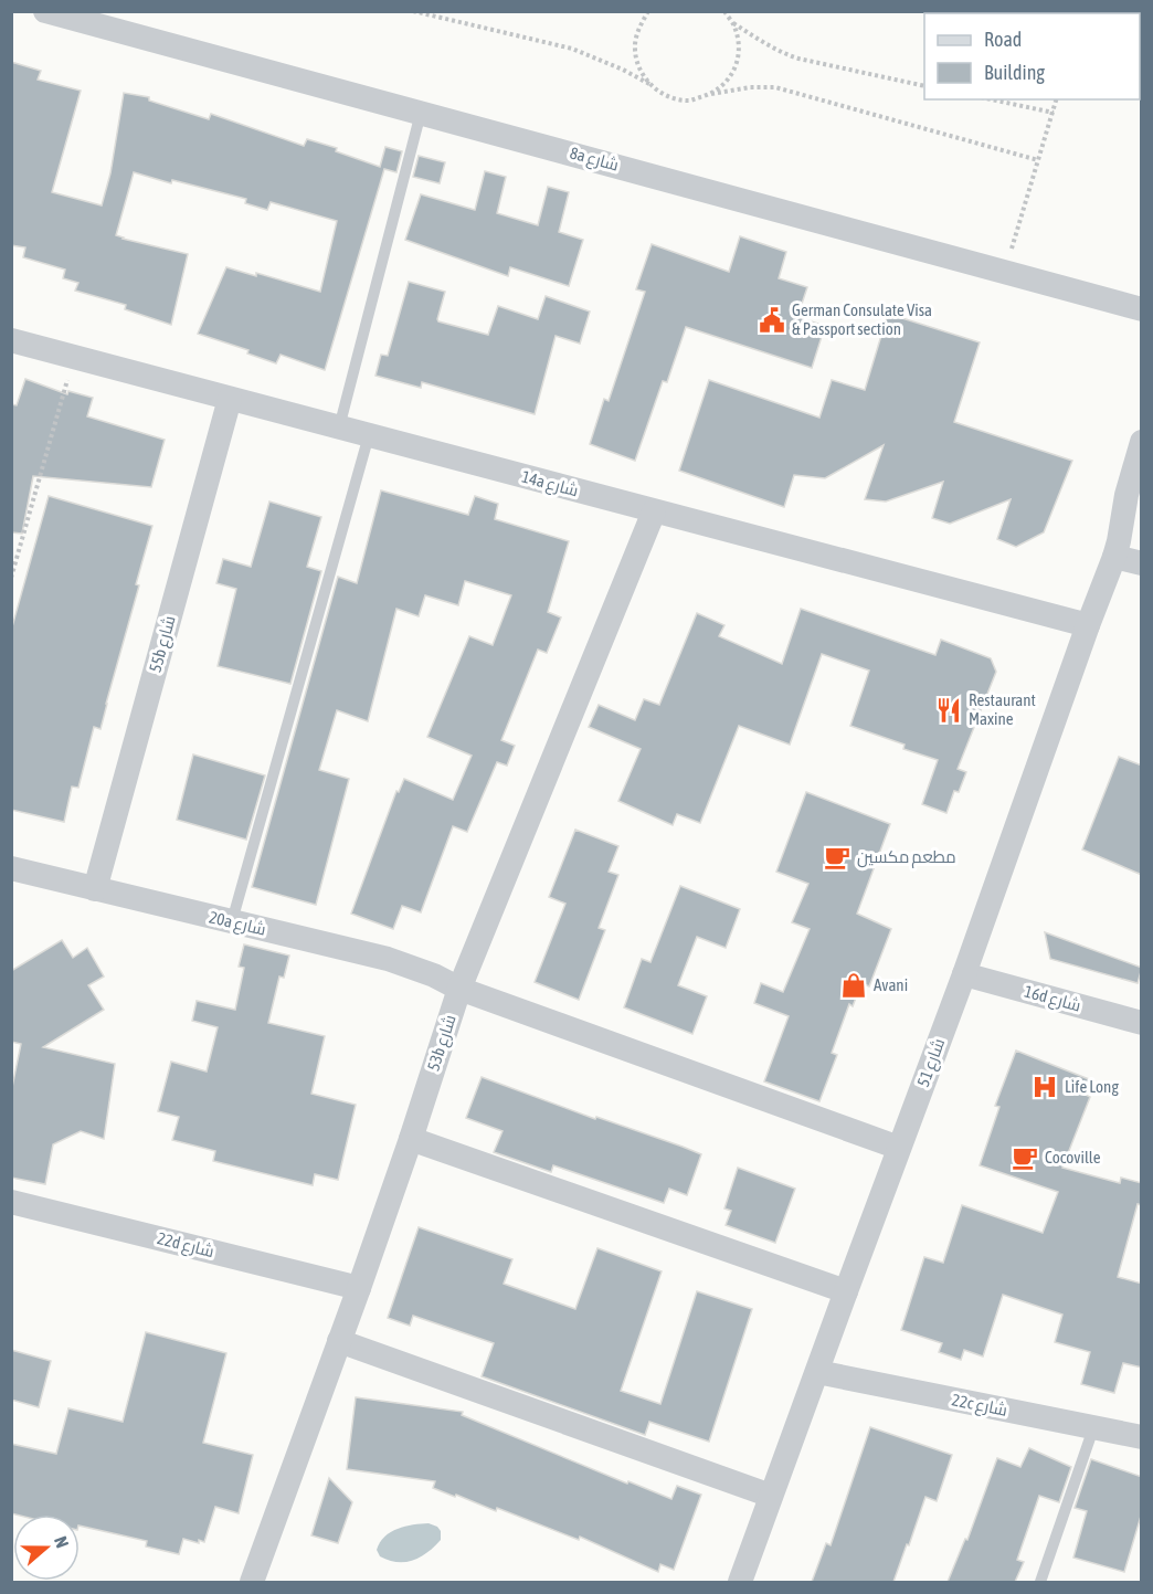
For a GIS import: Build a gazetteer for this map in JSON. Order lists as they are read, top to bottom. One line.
{"streets":{"street":["8a شارع","14a شارع","55b شارع","20a شارع","16d شارع","53b شارع","شارع 51","22d شارع","22c شارع"]},"crossings":[["14a شارع","55b شارع"],["14a شارع","53b شارع"],["14a شارع","شارع 51"],["55b شارع","20a شارع"],["20a شارع","53b شارع"],["20a شارع","شارع 51"],["16d شارع","شارع 51"],["53b شارع","22d شارع"],["شارع 51","22c شارع"]],"places":{"public building":["German Consulate Visa & Passport section"],"restaurant":["Restaurant Maxine"],"cafe":["مطعم مكسين","Cocoville"],"shop":["Avani"],"hospital":["Life Long"]},"legend":["Road","Building"],"north":"right"}
